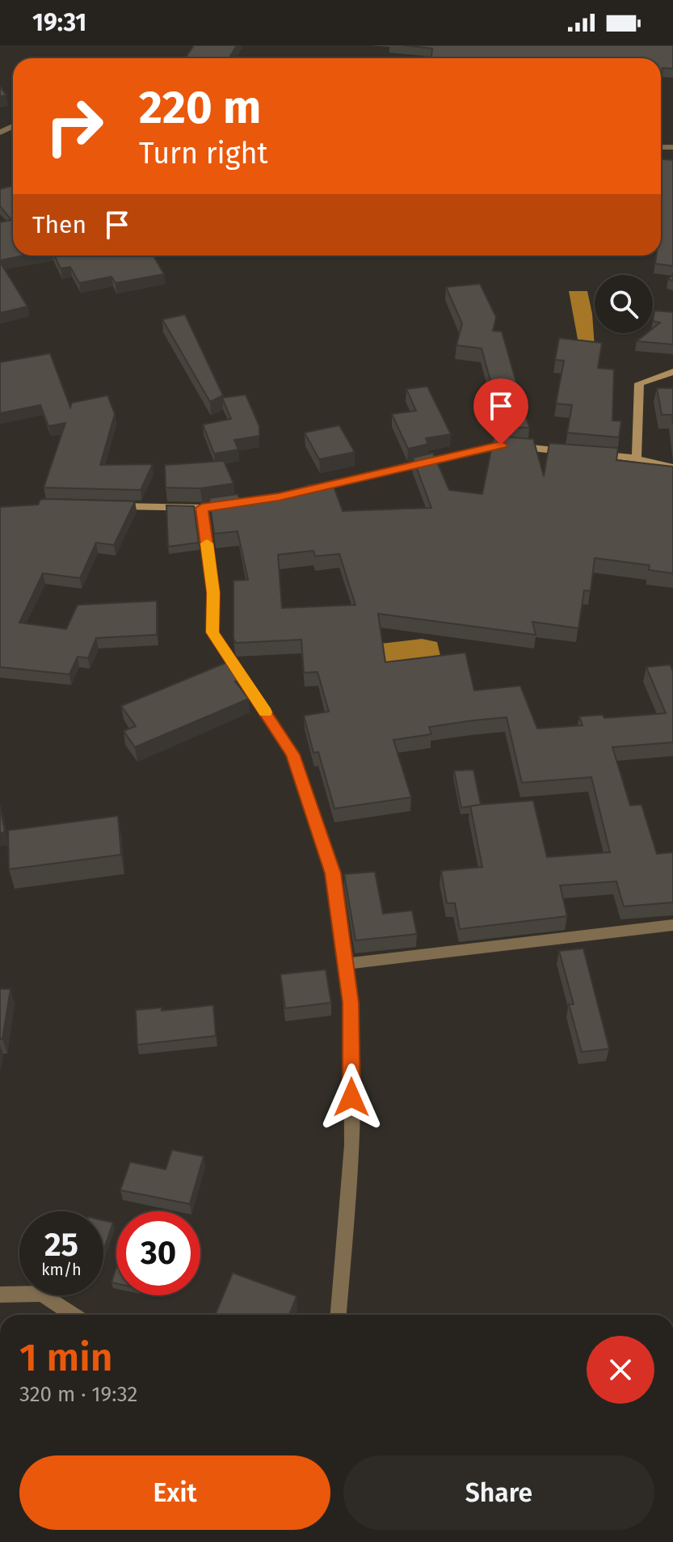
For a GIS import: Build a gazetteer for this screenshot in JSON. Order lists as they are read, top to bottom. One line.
{"page":{"status":"19:31","turn":["220 m","Turn right"],"then":"Then","speed":"25 km/h","limit":"30","heading":["1 min","320 m · 19:32"],"buttons":["Exit","Share"]}}
